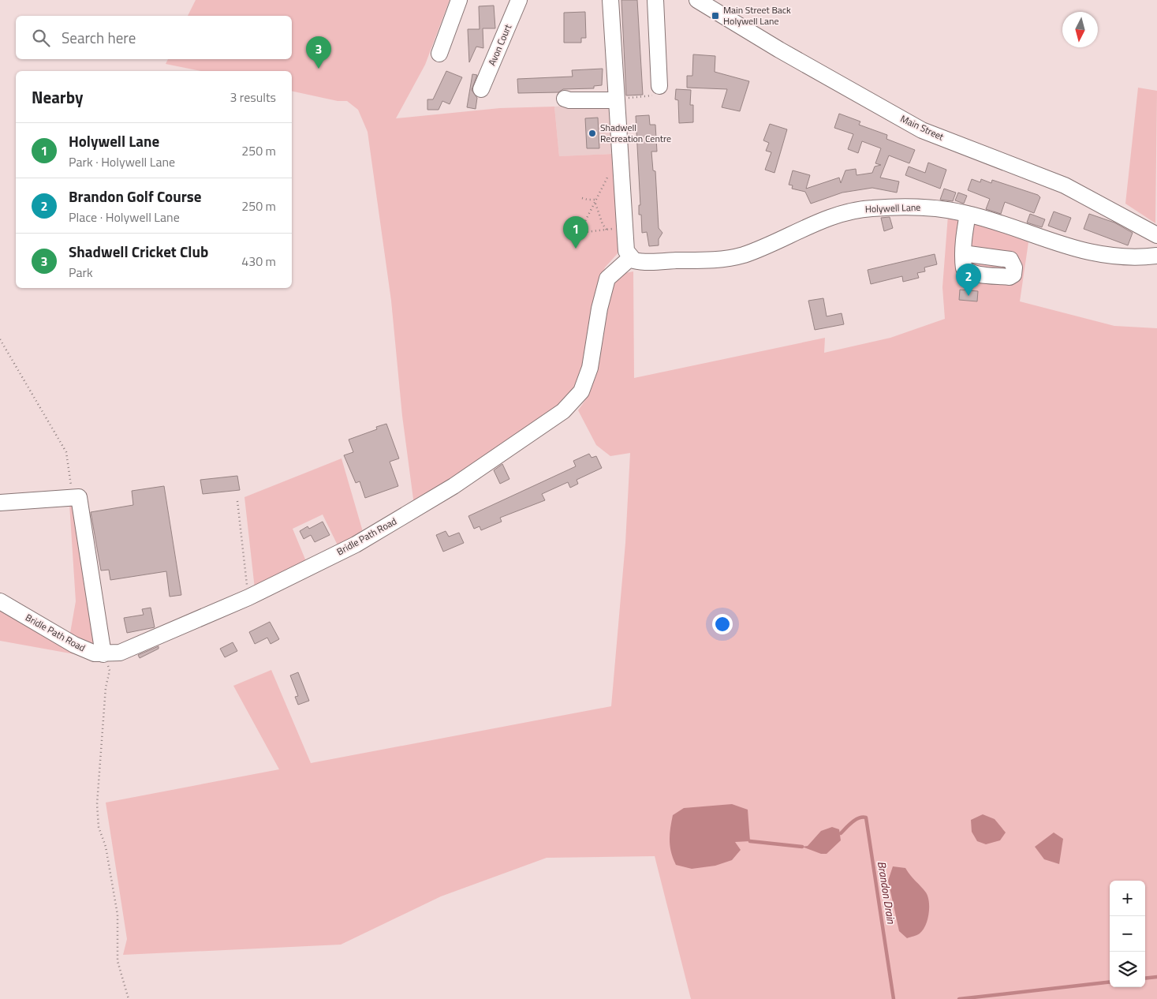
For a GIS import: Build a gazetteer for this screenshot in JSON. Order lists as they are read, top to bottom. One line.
{"streets":{"street":["Avon Court","Main Street","Holywell Lane","Bridle Path Road"]},"crossings":[["Holywell Lane","Bridle Path Road"]],"water":["Brandon Drain"],"places":{"transit":["Main Street Back Holywell Lane"],"other":["Shadwell Recreation Centre"]},"north":"bottom","page":{"search":"Search here","pins":["3","1","2"],"heading":["Nearby","3 results"],"list":[{"mark":"1","name":"Holywell Lane","note":"Park · Holywell Lane","value":"250 m"},{"mark":"2","name":"Brandon Golf Course","note":"Place · Holywell Lane","value":"250 m"},{"mark":"3","name":"Shadwell Cricket Club","note":"Park","value":"430 m"}],"map_buttons":["+","−"]}}
